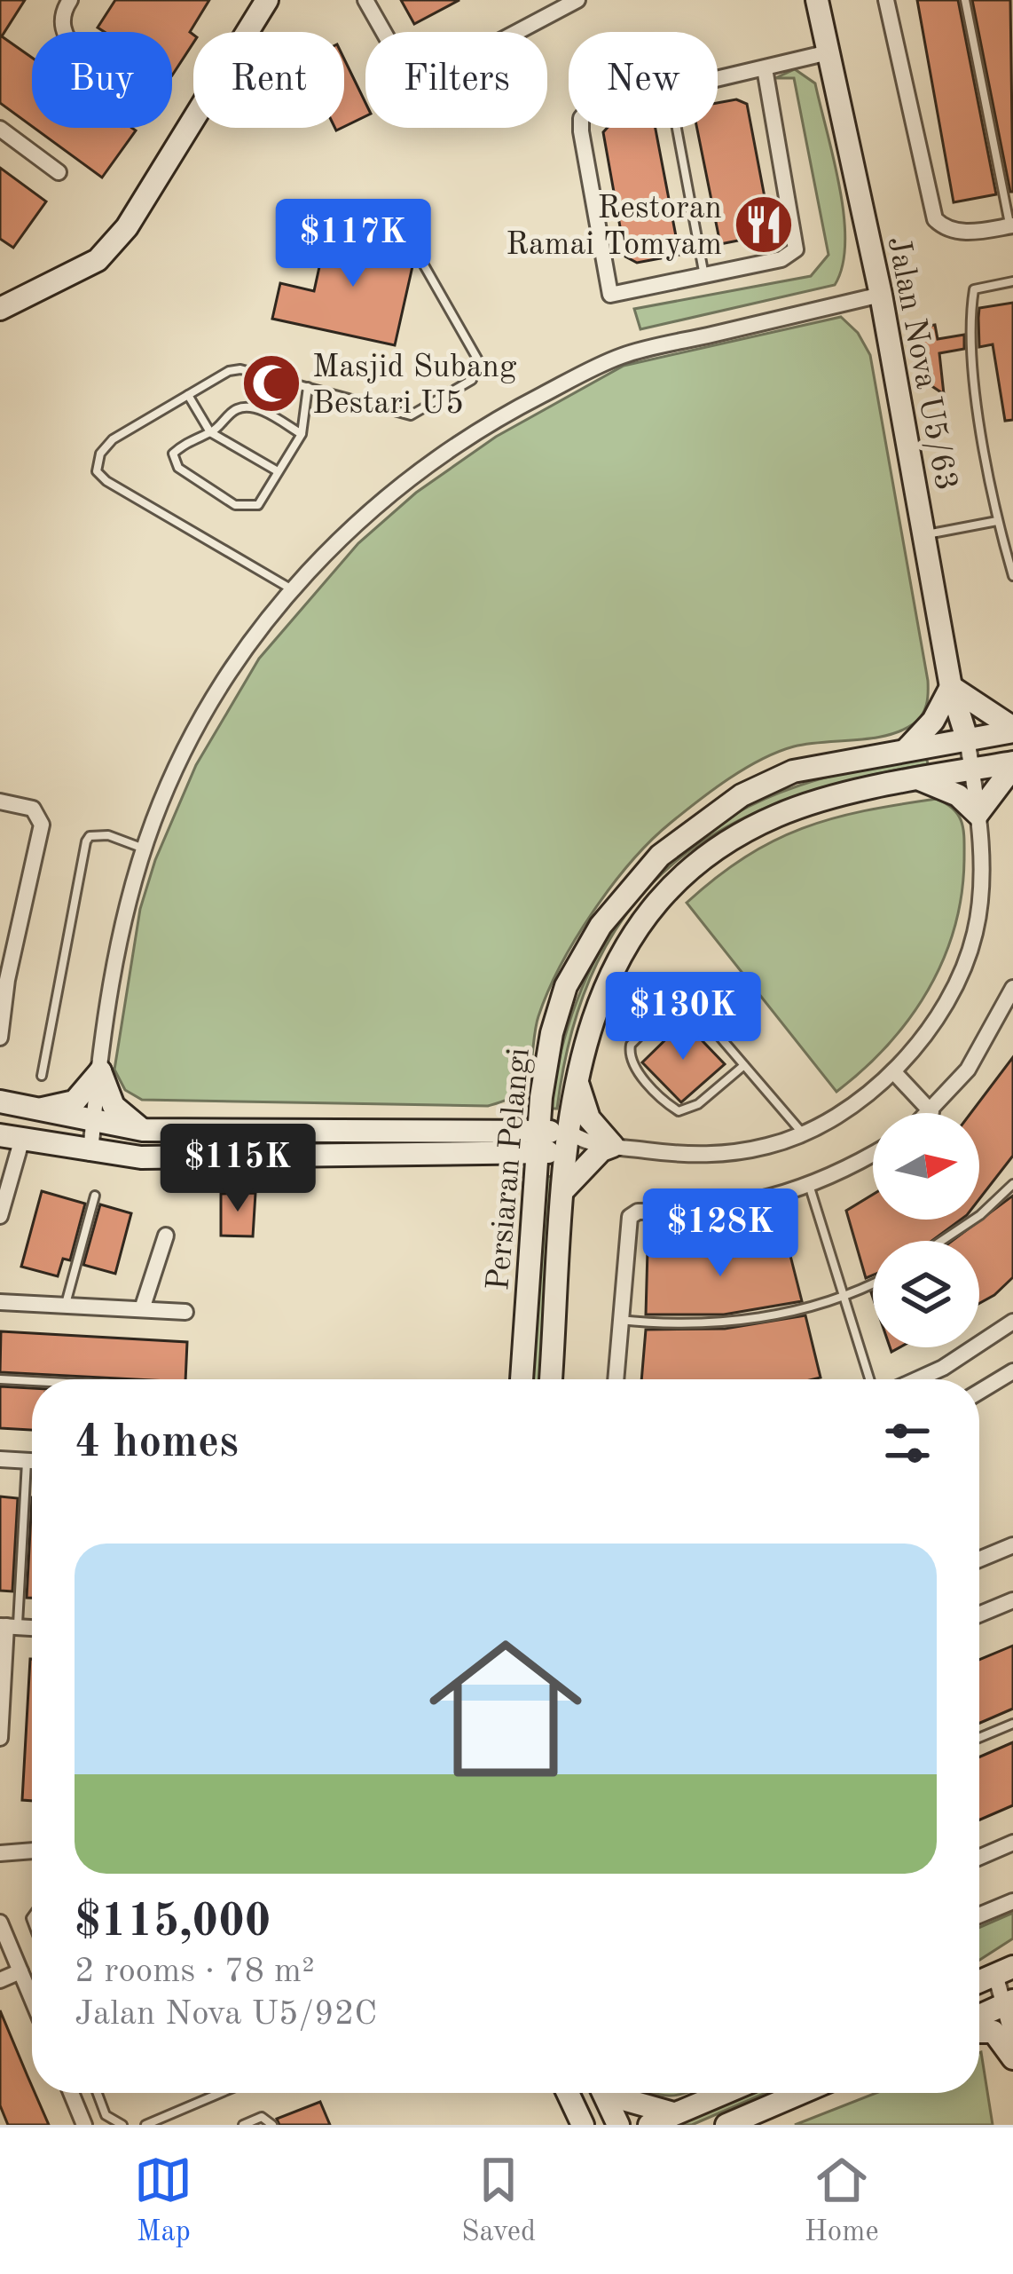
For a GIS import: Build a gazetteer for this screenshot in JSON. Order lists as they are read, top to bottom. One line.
{"streets":{"street":["Jalan Nova U5/63","Persiaran Pelangi"]},"crossings":[["Jalan Nova U5/63","Persiaran Pelangi"]],"places":{"restaurant":["Restoran Ramai Tomyam"],"mosque":["Masjid Subang Bestari U5"]},"north":"right","page":{"chip":["Buy","Rent","Filters","New"],"price":["$117K","$130K","$115K","$128K"],"heading":"4 homes","list":[{"name":"$115,000","note":"2 rooms · 78 m² · Jalan Nova U5/92C"}],"tabs":["Map","Saved","Home"]}}
